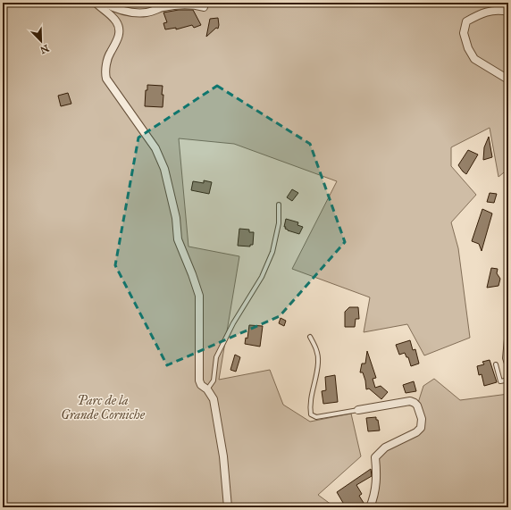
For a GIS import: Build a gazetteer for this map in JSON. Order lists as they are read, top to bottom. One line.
{"parks":["Parc de la Grande Corniche"],"north":"bottom right"}
